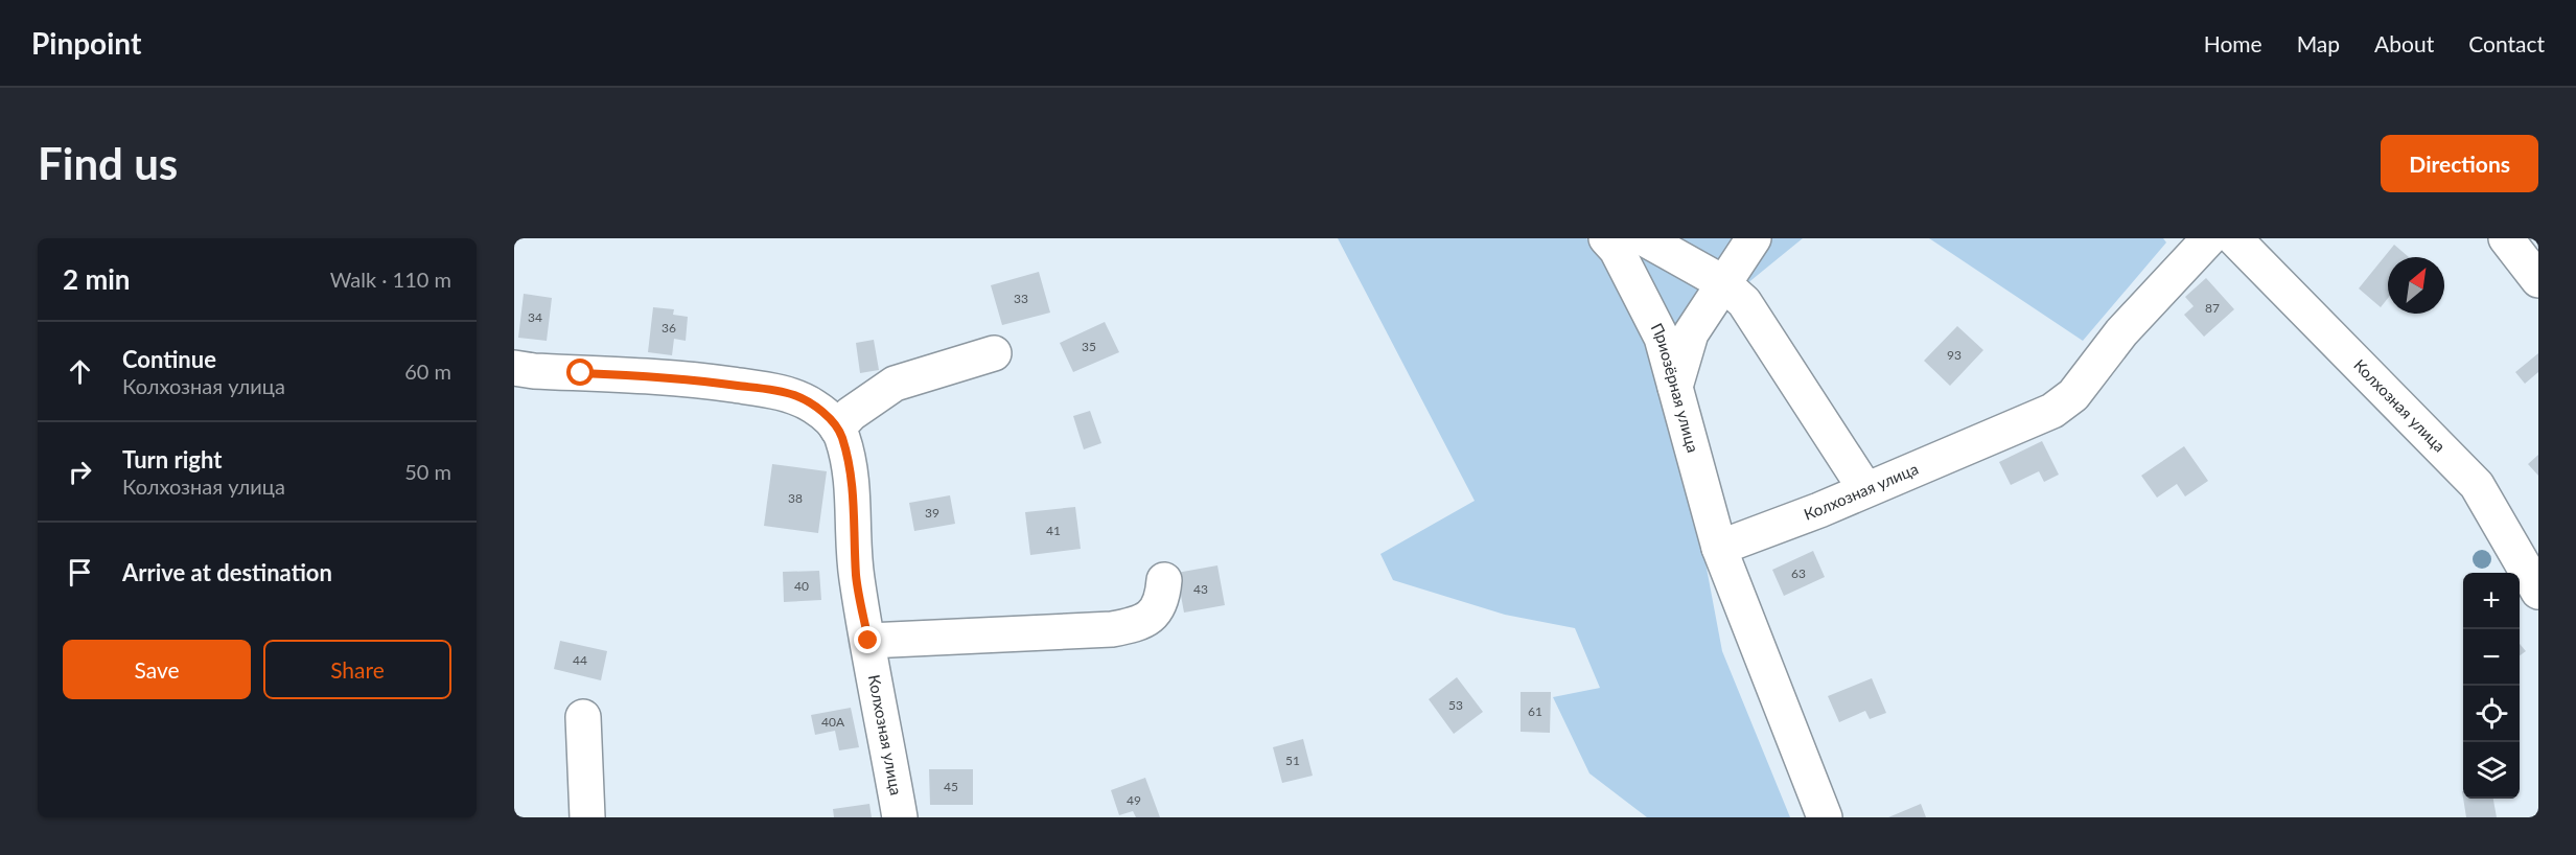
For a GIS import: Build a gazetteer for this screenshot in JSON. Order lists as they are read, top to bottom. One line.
{"streets":{"street":["Приозёрная улица","Колхозная улица"]},"crossings":[["Приозёрная улица","Колхозная улица"]],"house_numbers":["33","87","34","36","35","93","38","39","41","63","40","43","44","53","61","40А","51","45","49"],"north":"top right","page":{"header":"Pinpoint","nav":["Home","Map","About","Contact"],"buttons":["Directions",["Save","Share"]],"title":"Find us","heading":["2 min","Walk · 110 m"],"list":[["Continue","Колхозная улица","60 m"],["Turn right","Колхозная улица","50 m"],"Arrive at destination"],"map_buttons":["+","−"]}}
